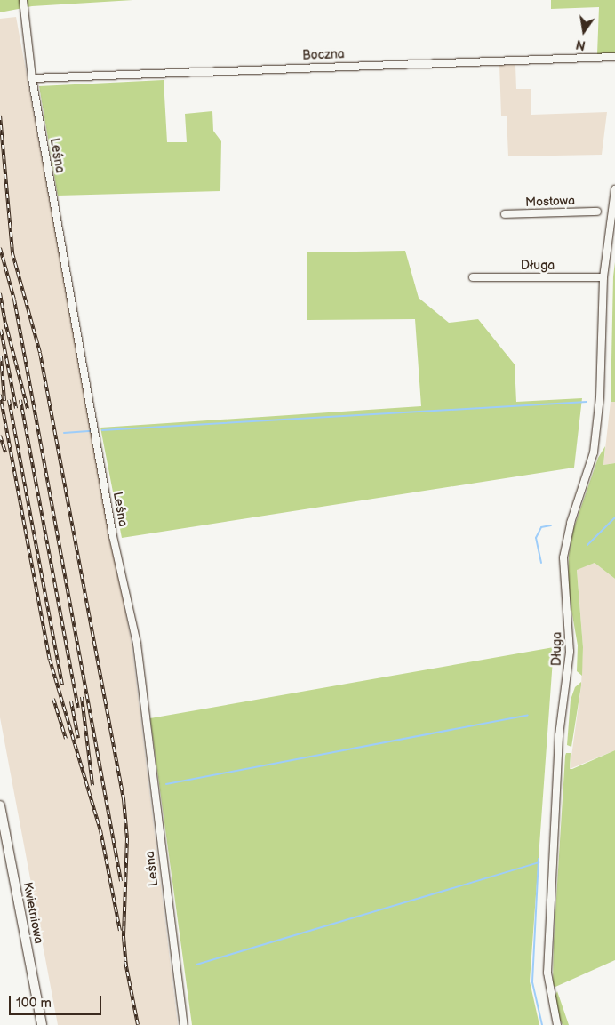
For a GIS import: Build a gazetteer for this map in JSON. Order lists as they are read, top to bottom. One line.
{"streets":{"street":["Boczna","Leśna","Mostowa","Długa","Kwietniowa"]},"crossings":[["Boczna","Leśna"]],"scale_bar":"100 m","north":"bottom"}
